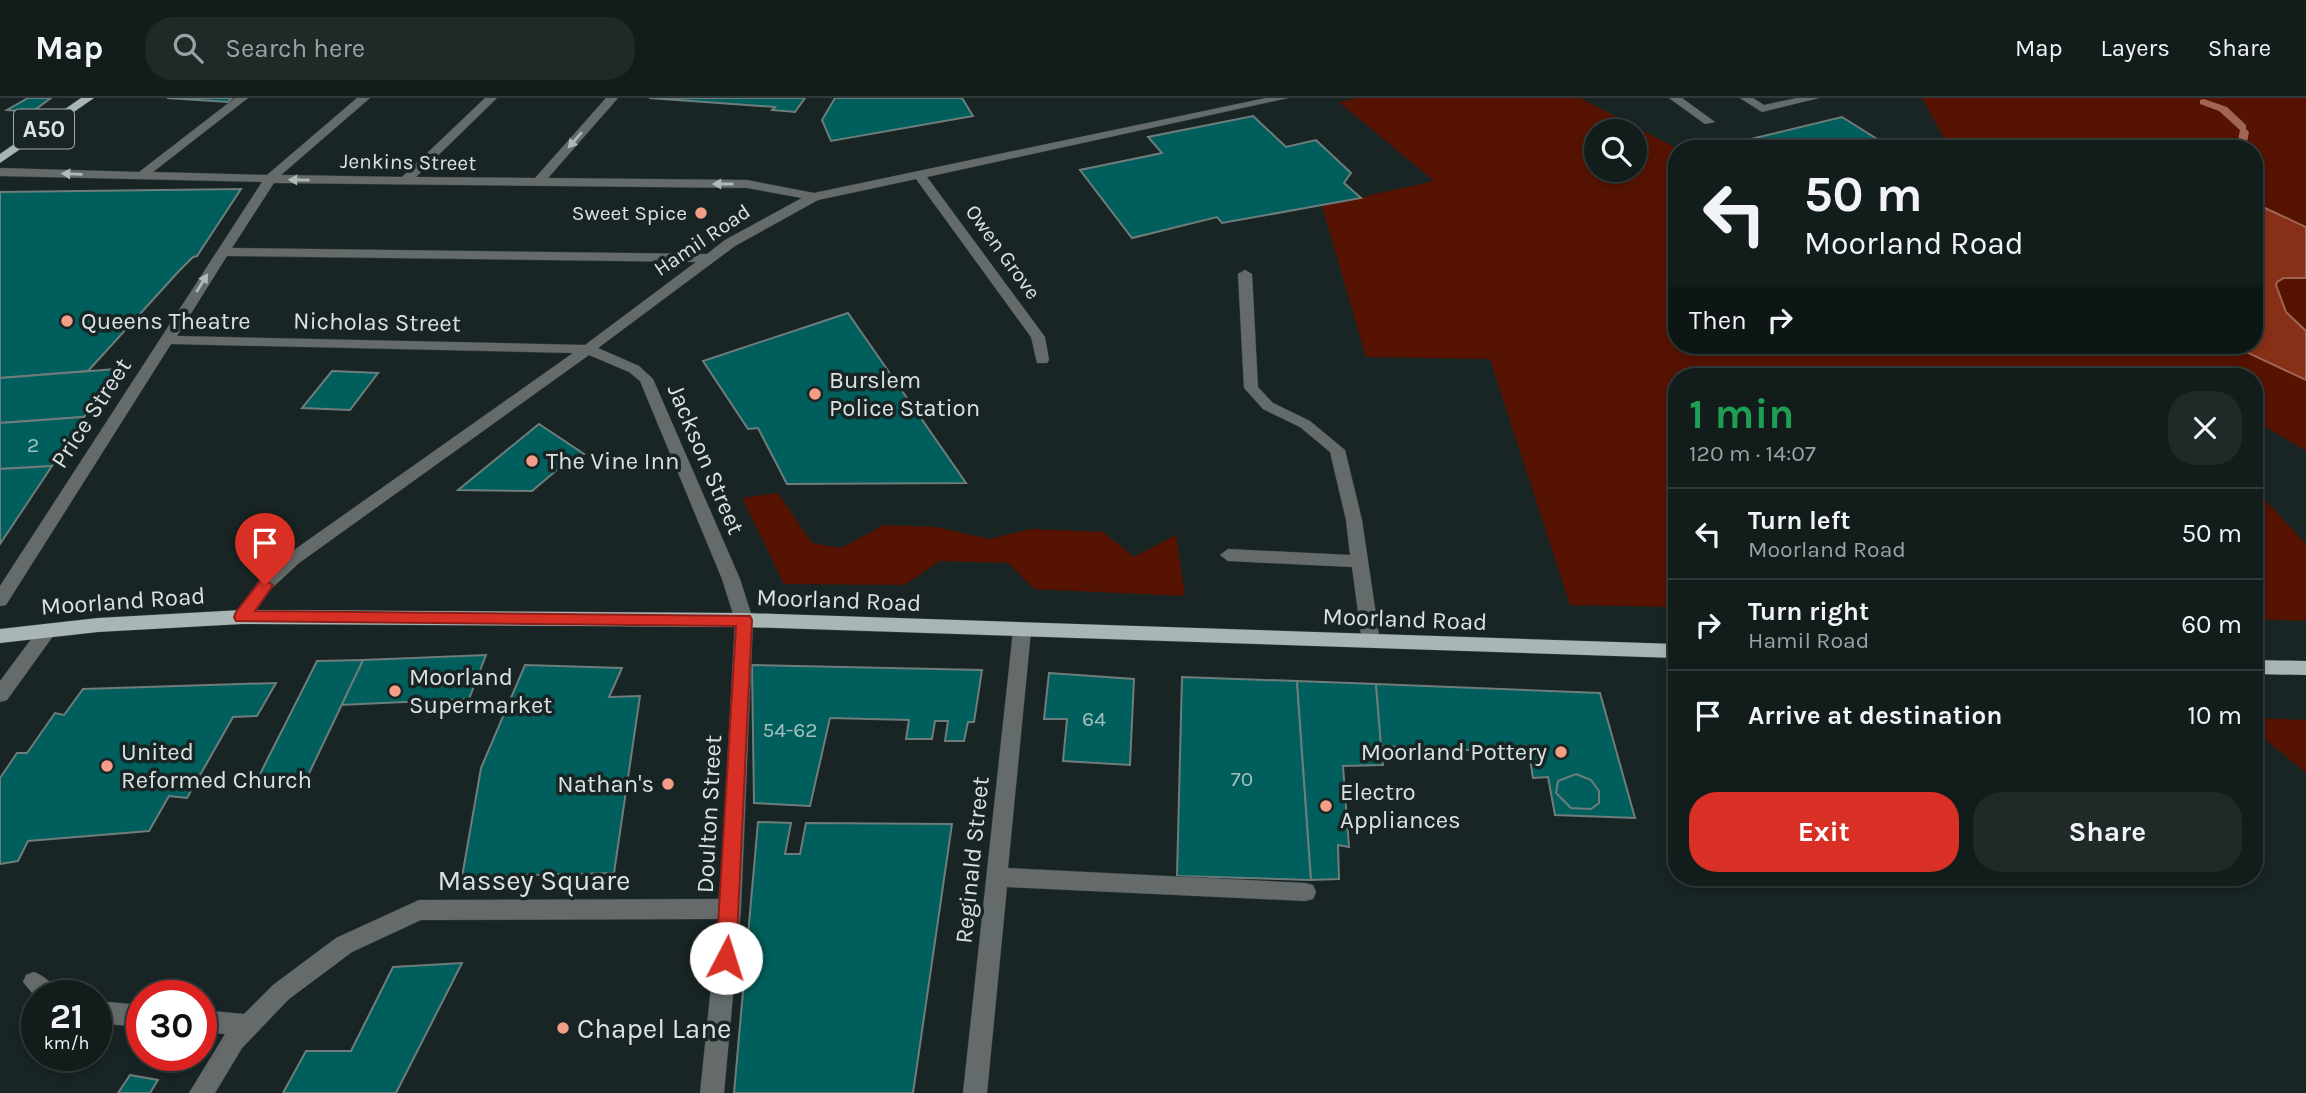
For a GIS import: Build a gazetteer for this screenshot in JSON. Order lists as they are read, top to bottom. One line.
{"streets":{"main road":["A50","Moorland Road"],"street":["Jenkins Street","Hamil Road","Owen Grove","Nicholas Street","Price Street","Jackson Street","Doulton Street","Reginald Street","Massey Square"]},"crossings":[["Jenkins Street","Hamil Road"],["Jenkins Street","Price Street"],["Hamil Road","Owen Grove"],["Hamil Road","Nicholas Street"],["Hamil Road","Jackson Street"],["Hamil Road","Moorland Road"],["Nicholas Street","Price Street"],["Nicholas Street","Jackson Street"],["Jackson Street","Moorland Road"],["Jackson Street","Doulton Street"],["Moorland Road","Doulton Street"],["Moorland Road","Reginald Street"],["Doulton Street","Massey Square"]],"places":["Sweet Spice","Queens Theatre","Burslem Police Station","The Vine Inn","Moorland Supermarket","Moorland Pottery","United Reformed Church","Nathan's","Electro Appliances","Chapel Lane"],"house_numbers":["2","64","54-62","70"],"page":{"header":"Map","search":"Search here","nav":["Map","Layers","Share"],"turn":["50 m","Moorland Road"],"then":"Then","heading":["1 min","120 m · 14:07"],"list":[{"name":"Turn left","note":"Moorland Road","value":"50 m"},{"name":"Turn right","note":"Hamil Road","value":"60 m"},{"name":"Arrive at destination","value":"10 m"}],"buttons":["Exit","Share"],"speed":"21 km/h","limit":"30"}}
